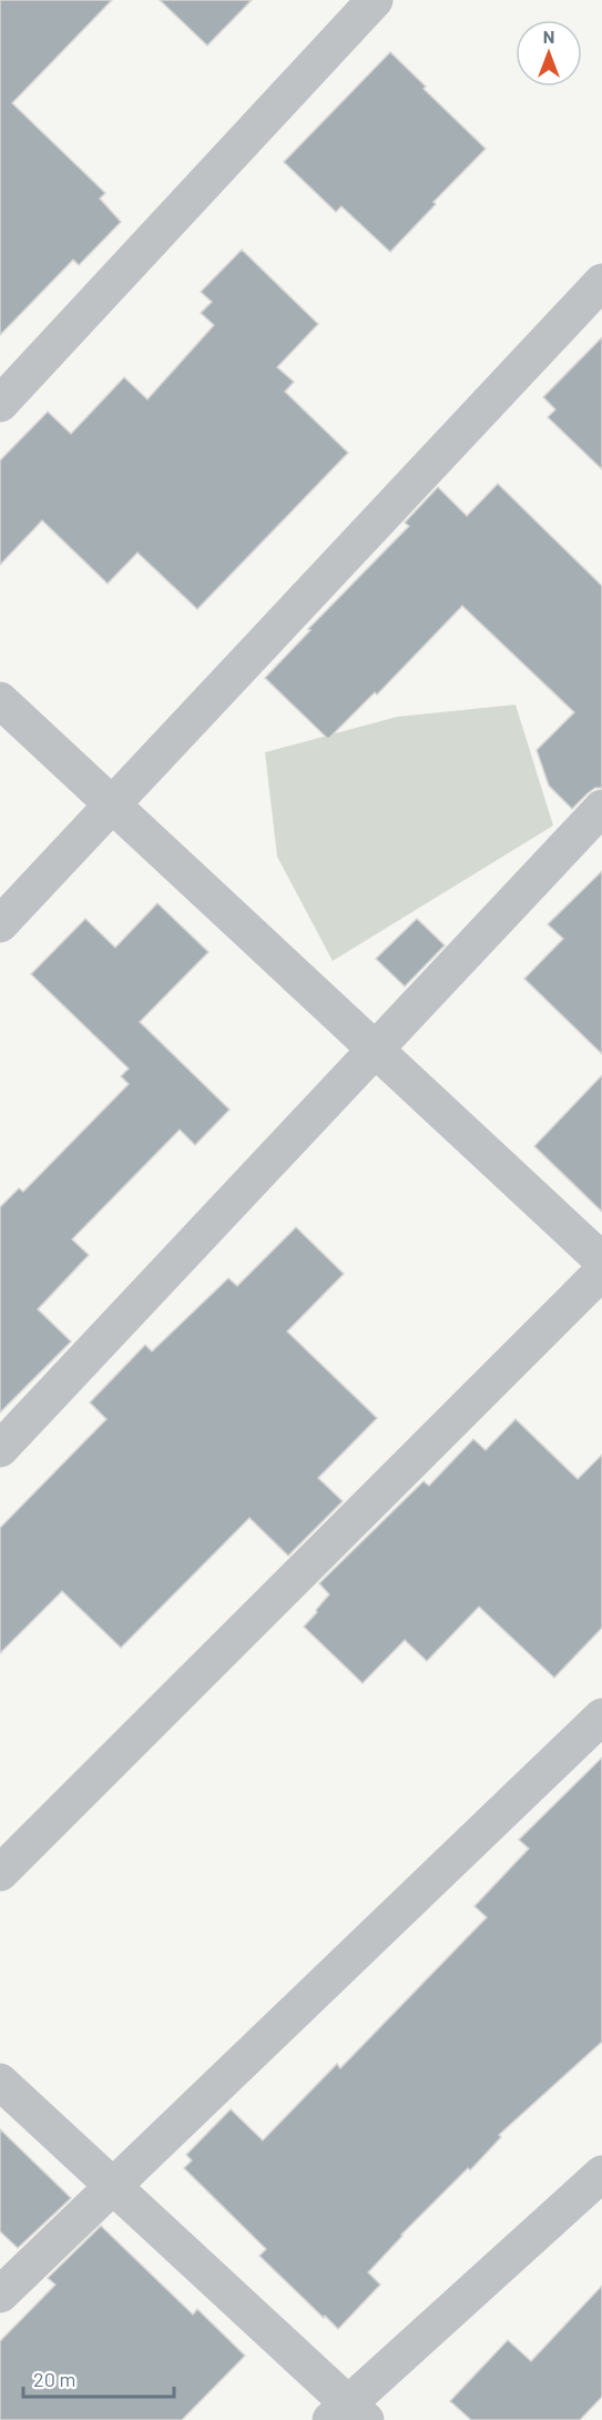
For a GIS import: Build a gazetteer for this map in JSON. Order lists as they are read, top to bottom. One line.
{"scale_bar":"20 m","north":"top"}
